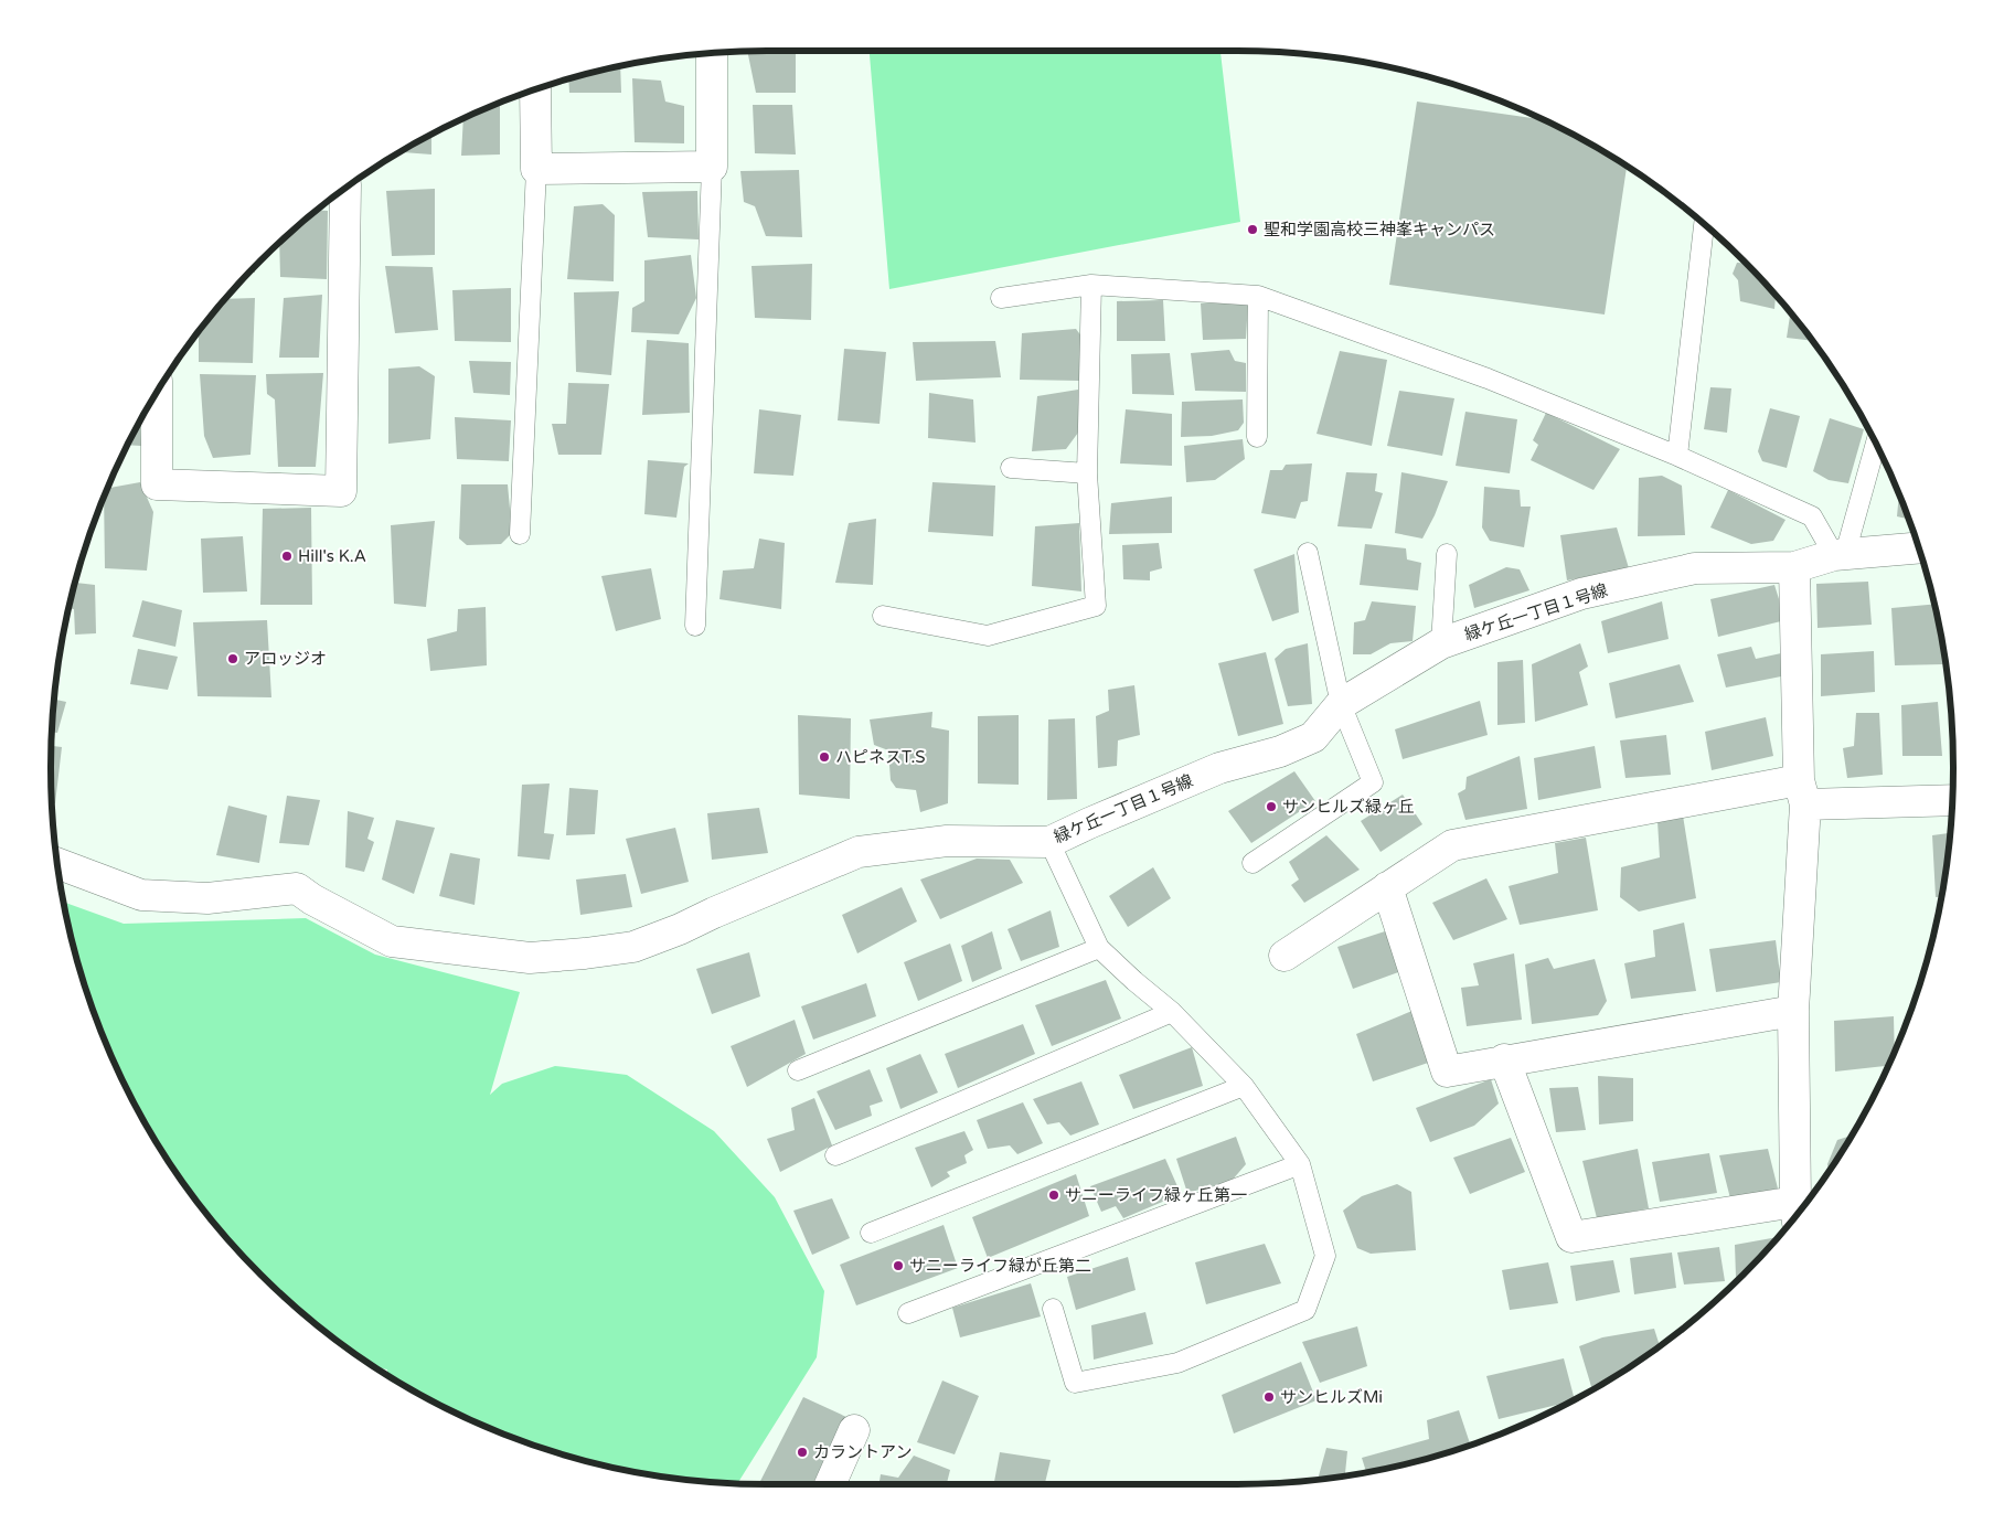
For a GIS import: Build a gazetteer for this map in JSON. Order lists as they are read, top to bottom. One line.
{"streets":{"street":["緑ケ丘一丁目１号線"]},"places":["聖和学園高校三神峯キャンパス","Hill's K.A","アロッジオ","ハピネスT.S","サンヒルズ緑ヶ丘","サニーライフ緑ヶ丘第一","サニーライフ緑が丘第二","サンヒルズMi","カラントアン"]}
